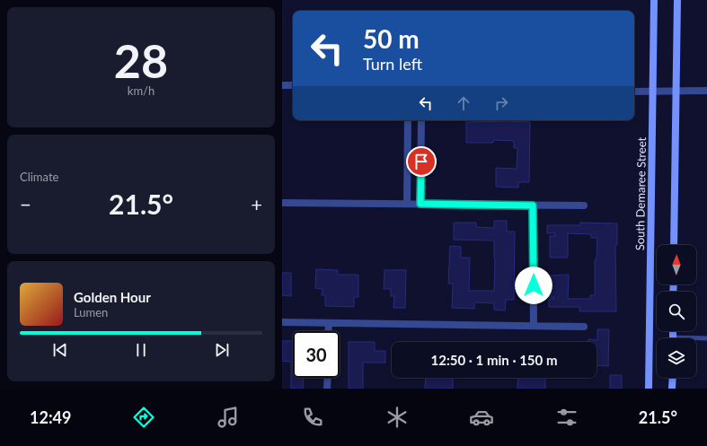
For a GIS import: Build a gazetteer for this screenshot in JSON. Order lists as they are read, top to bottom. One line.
{"streets":{"main road":["South Demaree Street"]},"north":"top","page":{"tile":[["28","km/h"],"Climate"],"turn":["50 m","Turn left"],"heat":["−","21.5°","+"],"song":["Golden Hour","Lumen"],"limit":"30","trip":"12:50 · 1 min · 150 m","tabs":["12:49","21.5°"]}}
